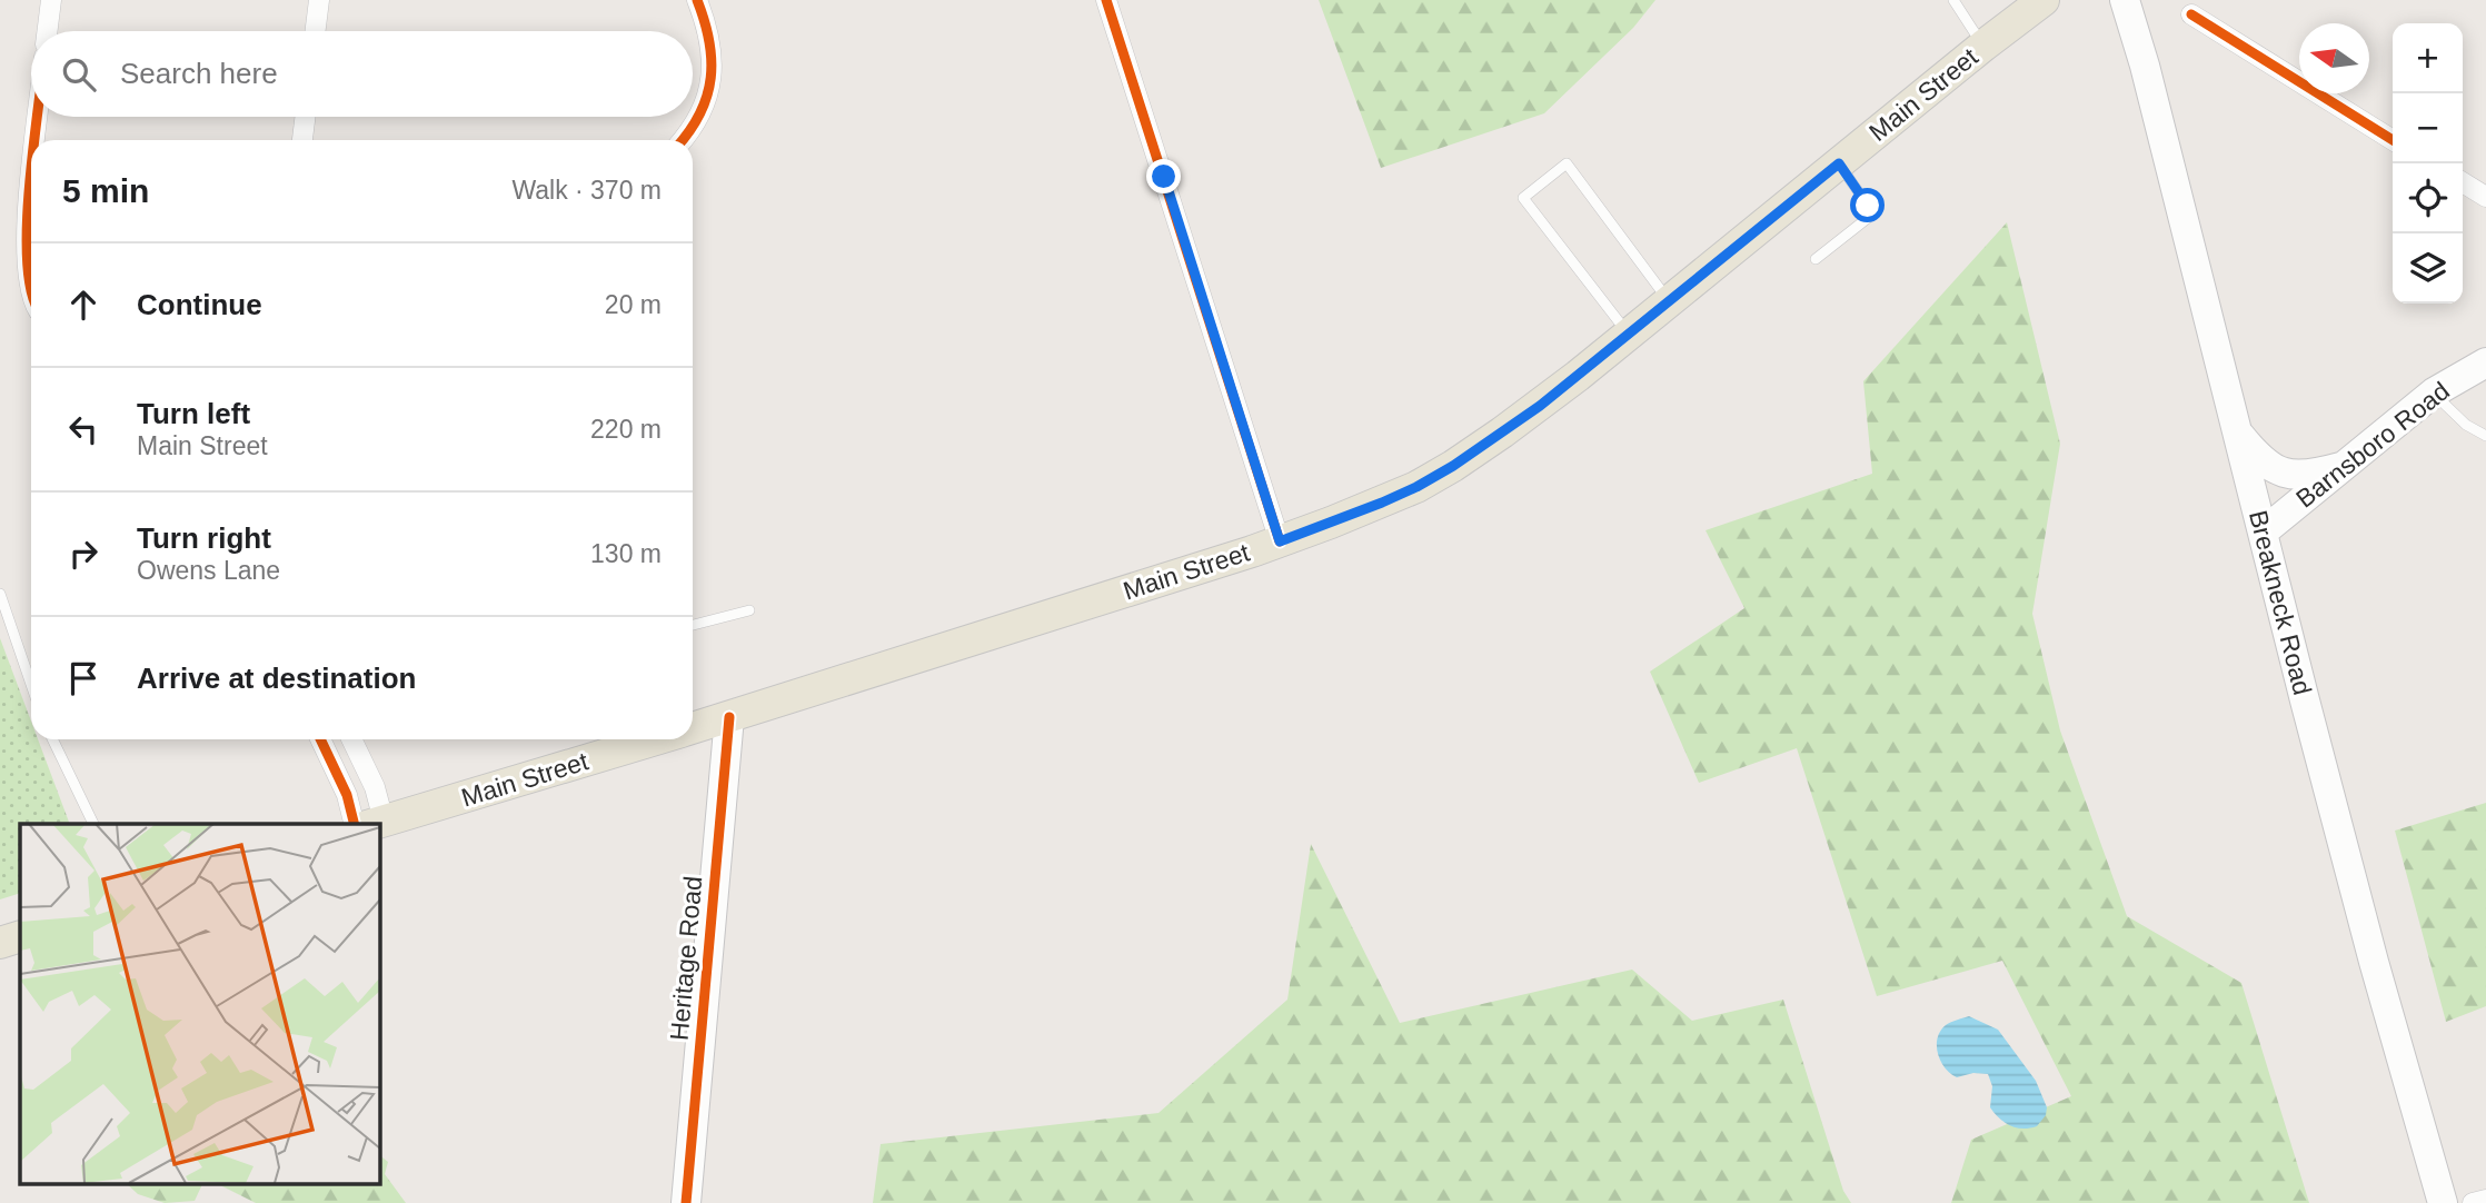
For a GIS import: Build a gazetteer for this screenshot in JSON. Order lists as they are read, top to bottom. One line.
{"streets":{"main road":["Main Street","Barnsboro Road","Breakneck Road","Heritage Road"]},"crossings":[["Main Street","Heritage Road"],["Barnsboro Road","Breakneck Road"]],"north":"left","page":{"map_buttons":["+","−"],"search":"Search here","heading":["5 min","Walk · 370 m"],"list":[["Continue","20 m"],["Turn left","Main Street","220 m"],["Turn right","Owens Lane","130 m"],"Arrive at destination"]}}
